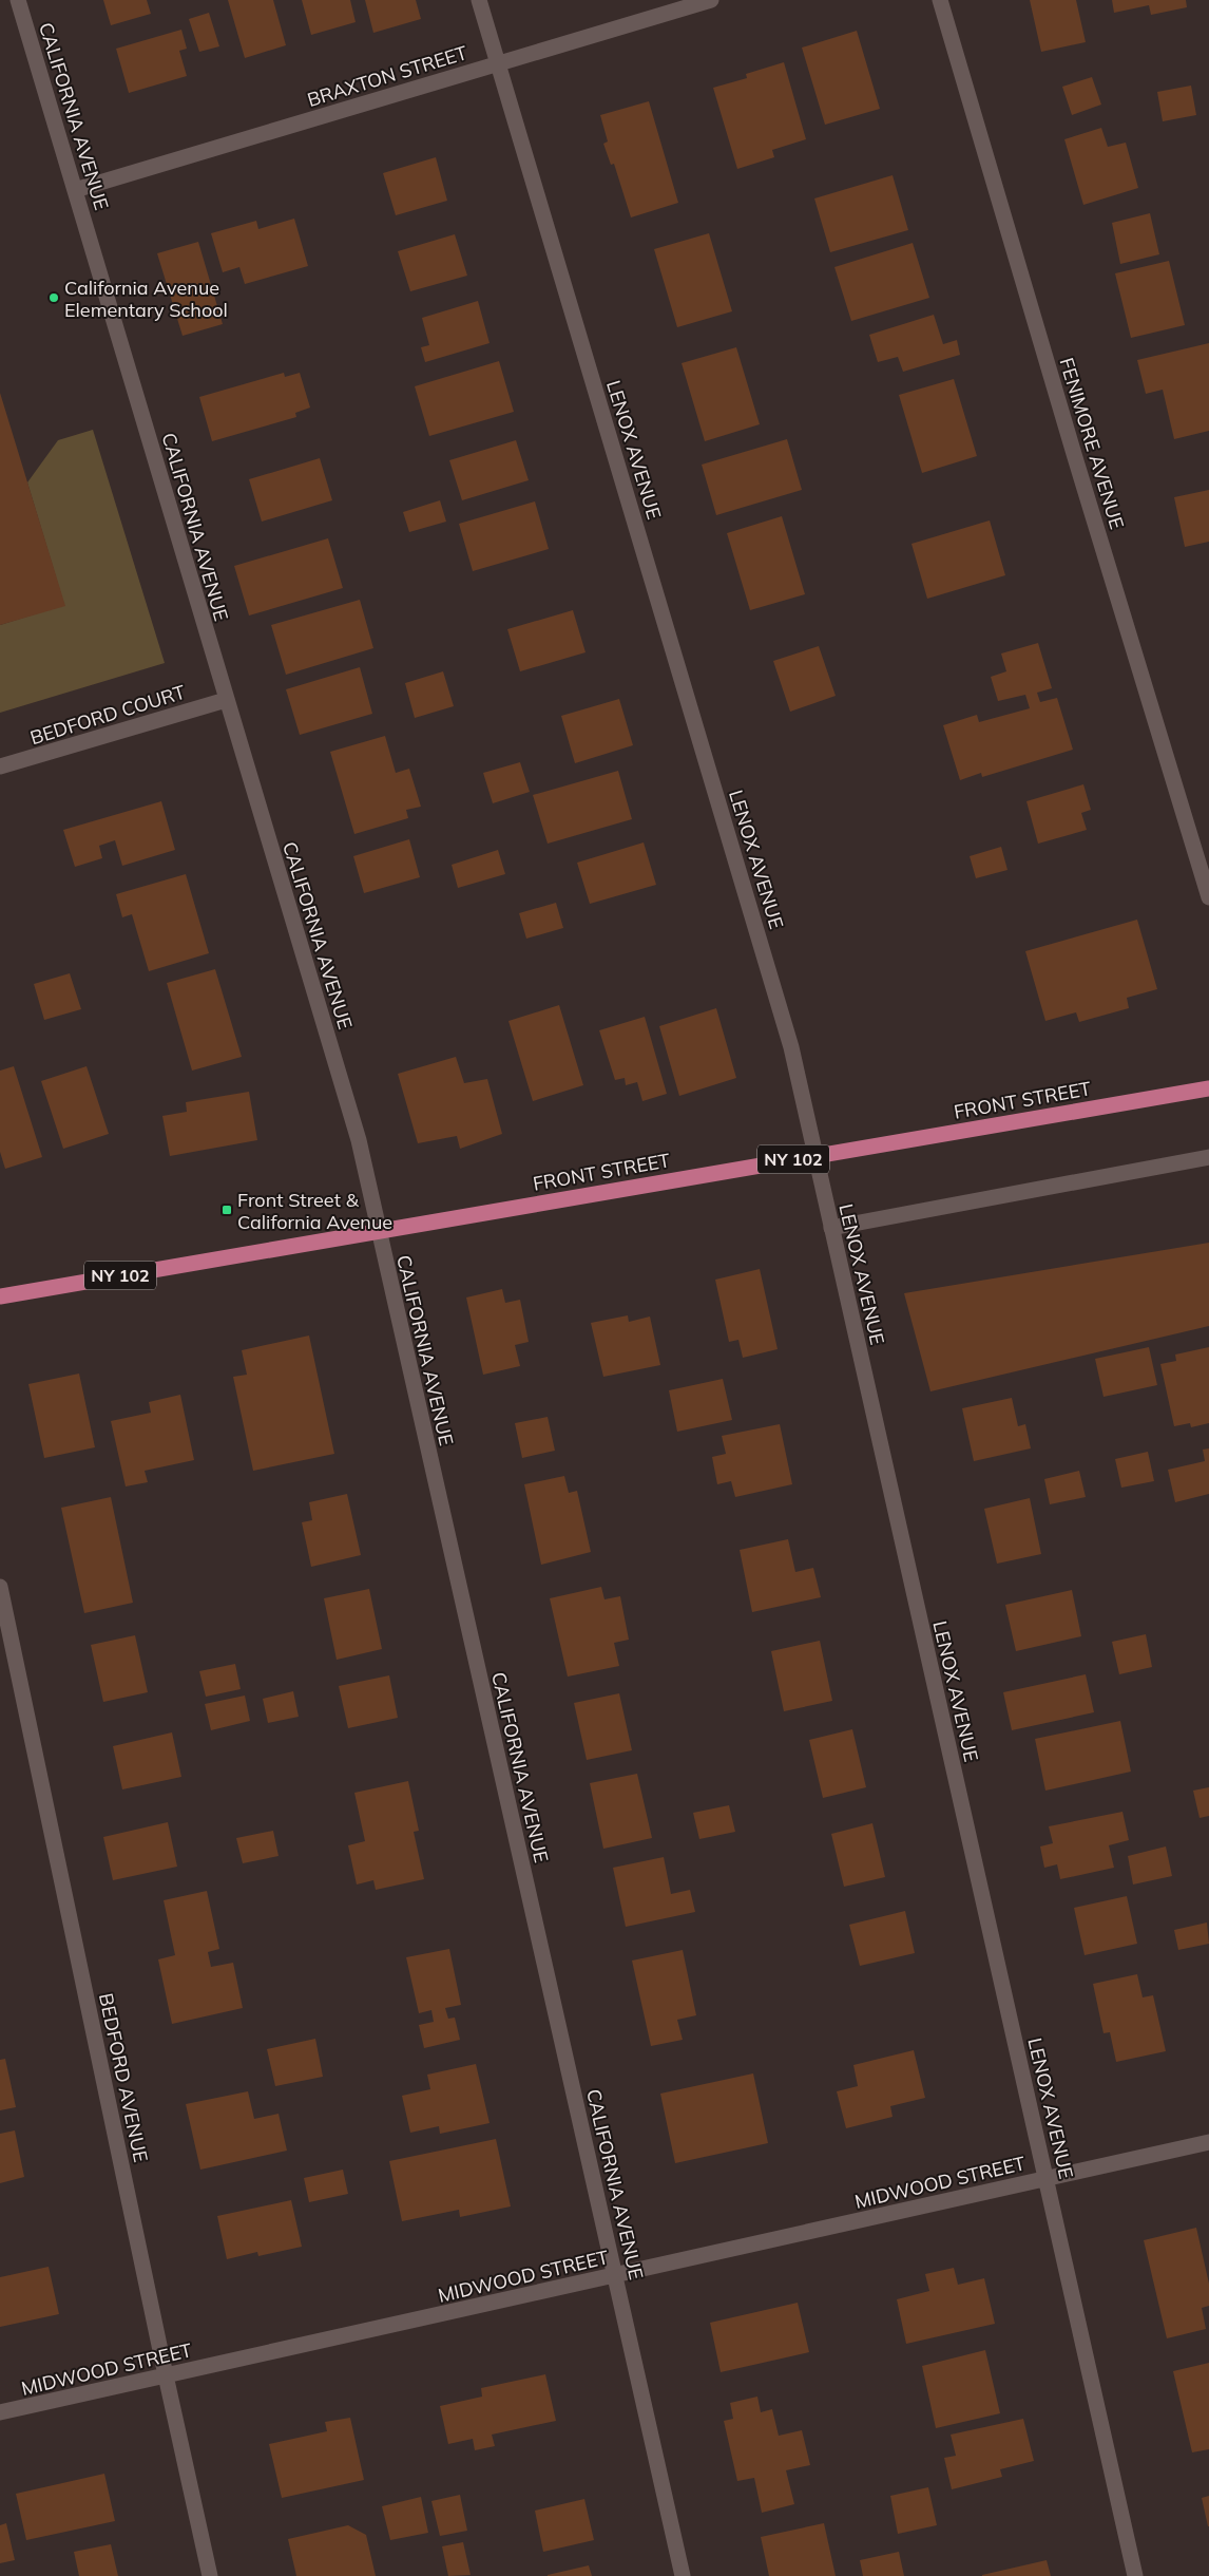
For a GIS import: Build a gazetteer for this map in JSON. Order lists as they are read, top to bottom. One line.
{"streets":{"main road":["FRONT STREET","NY 102"],"street":["BRAXTON STREET","CALIFORNIA AVENUE","FENIMORE AVENUE","LENOX AVENUE","BEDFORD COURT","BEDFORD AVENUE","MIDWOOD STREET"]},"crossings":[["BRAXTON STREET","CALIFORNIA AVENUE"],["BRAXTON STREET","LENOX AVENUE"],["CALIFORNIA AVENUE","BEDFORD COURT"],["CALIFORNIA AVENUE","FRONT STREET"],["CALIFORNIA AVENUE","MIDWOOD STREET"],["LENOX AVENUE","FRONT STREET"],["LENOX AVENUE","MIDWOOD STREET"],["BEDFORD AVENUE","MIDWOOD STREET"]],"places":{"other":["California Avenue Elementary School"],"transit":["Front Street & California Avenue"]}}
